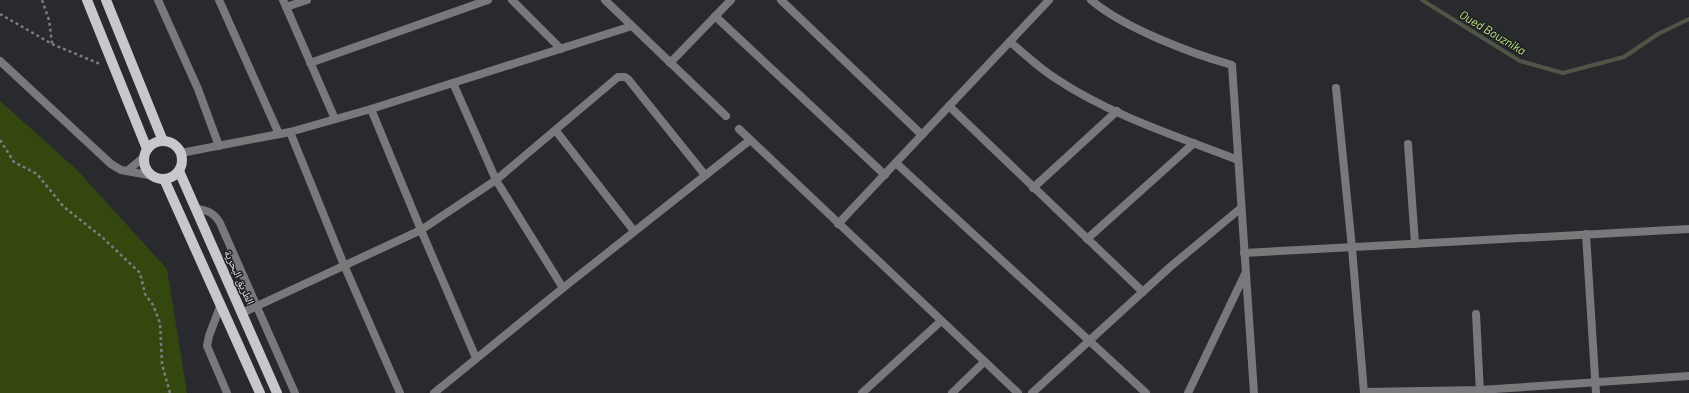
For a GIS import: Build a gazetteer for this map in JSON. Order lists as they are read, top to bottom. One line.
{"streets":{"main road":["الطريق البحرية"]},"water":["Oued Bouznika"]}
